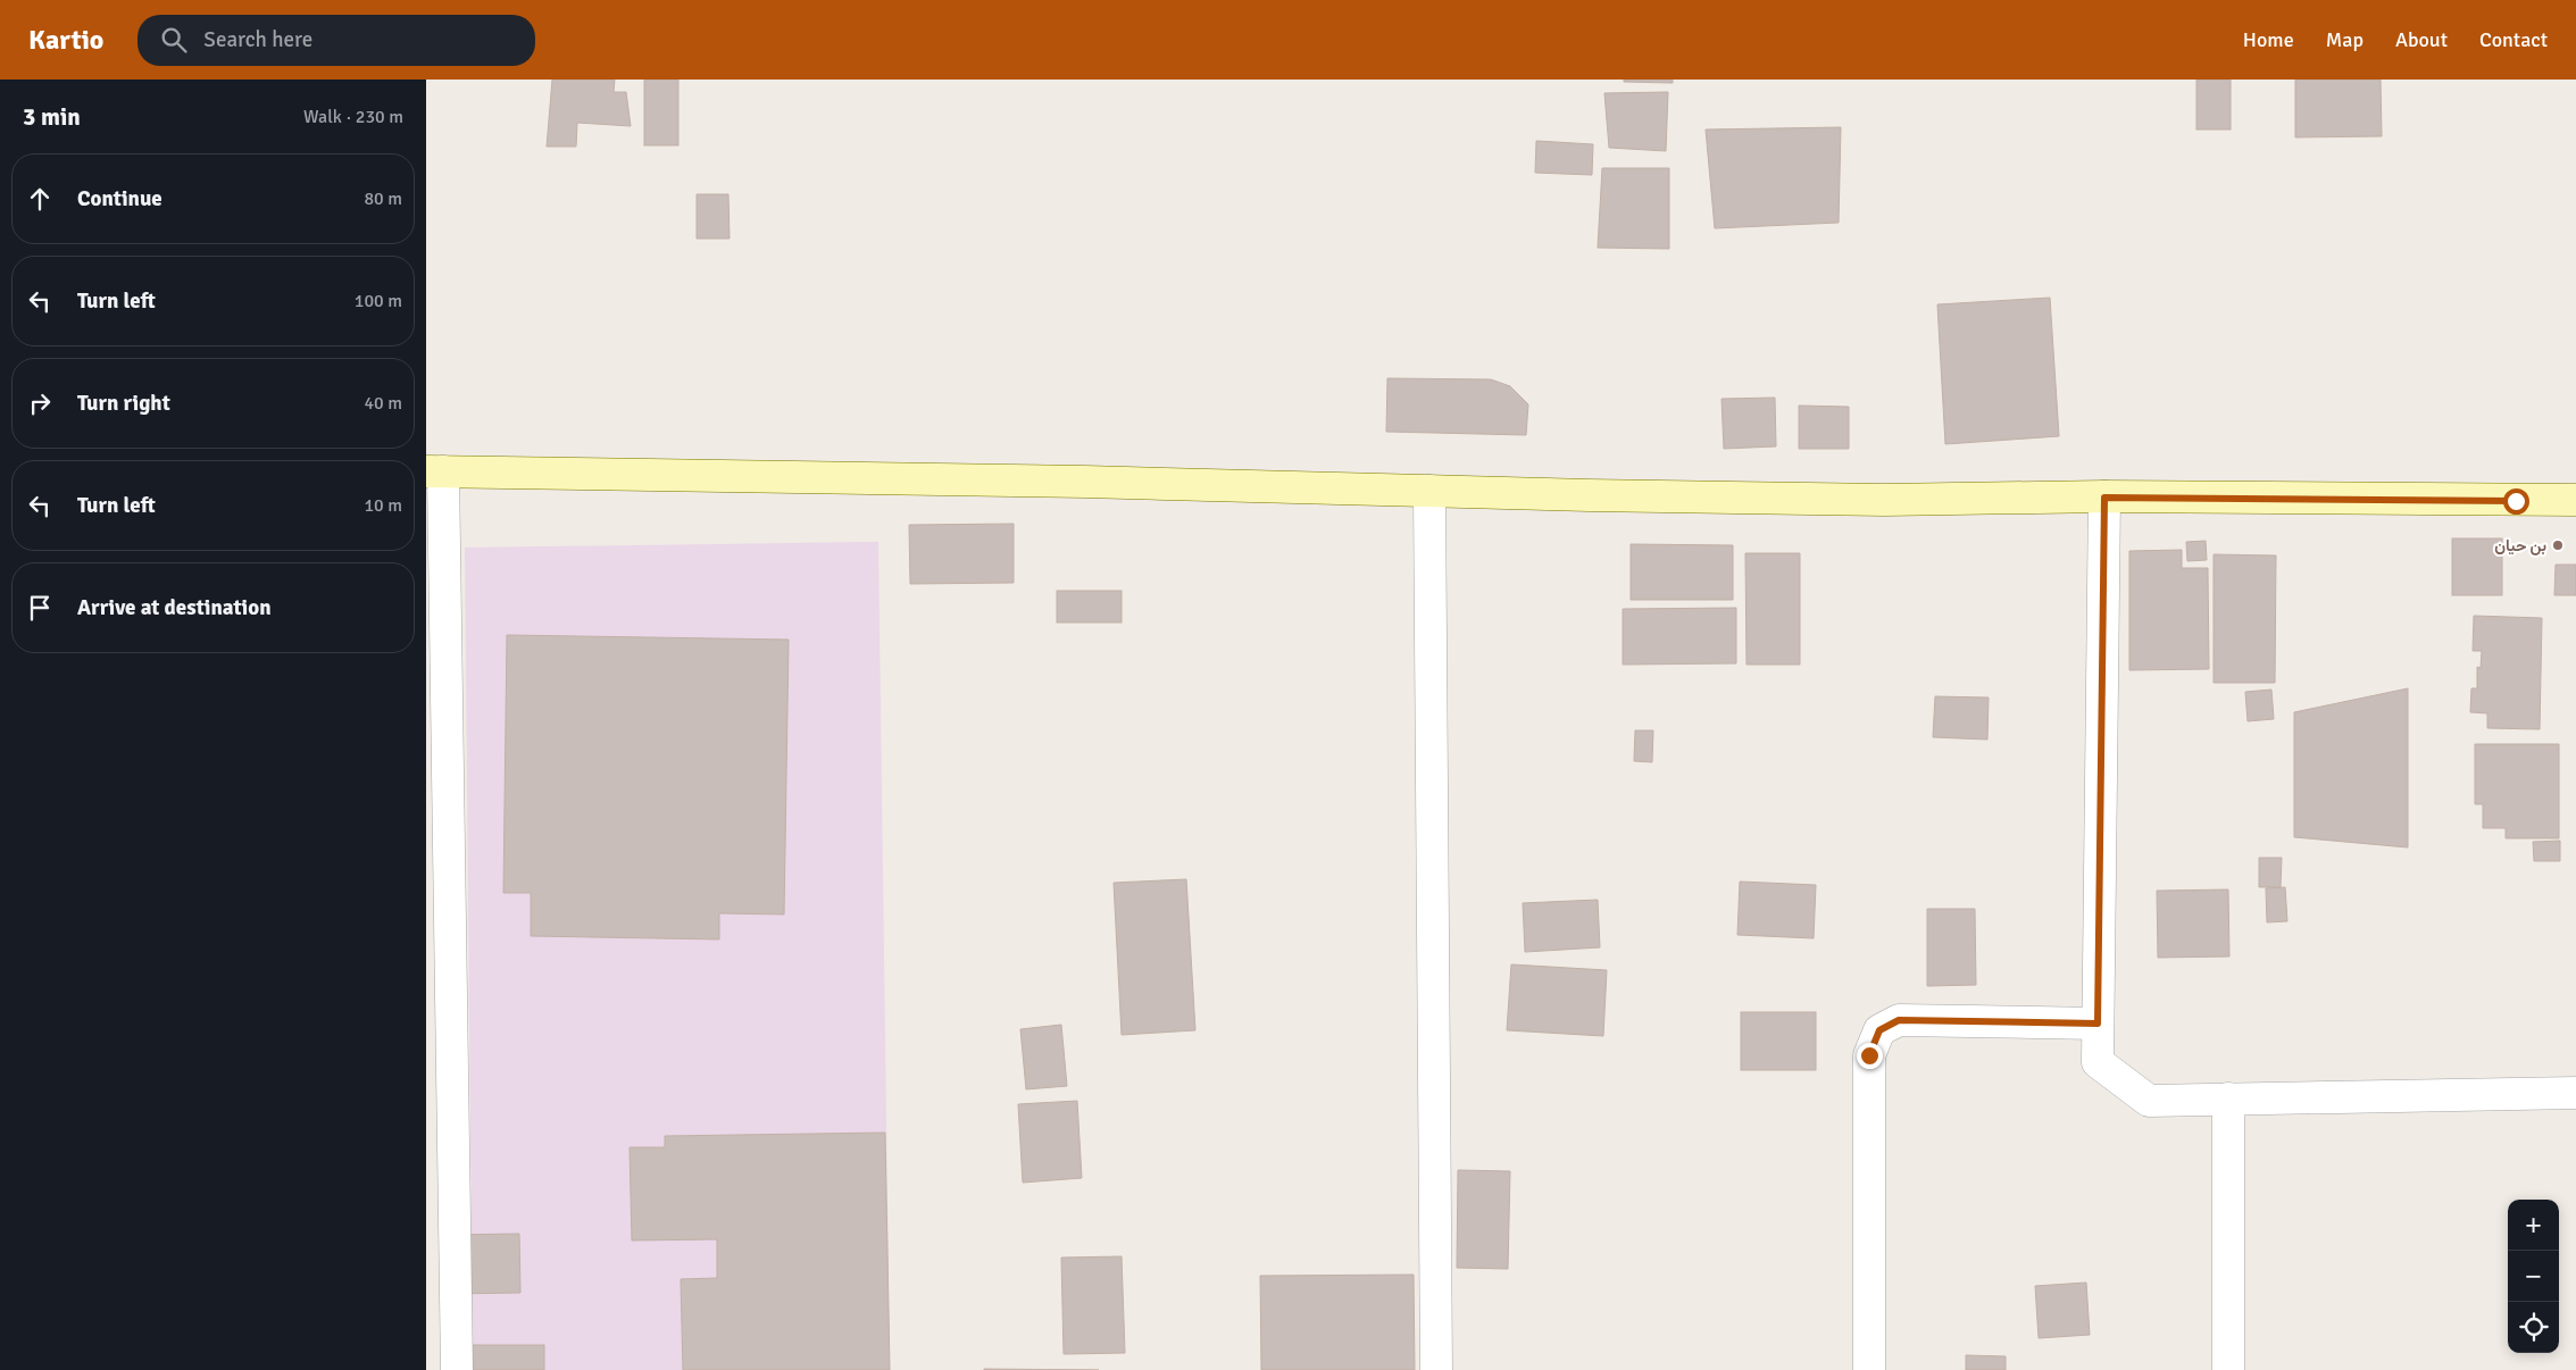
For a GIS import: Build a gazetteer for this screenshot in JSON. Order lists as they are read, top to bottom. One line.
{"places":["بن حيان"],"page":{"header":"Kartio","search":"Search here","nav":["Home","Map","About","Contact"],"heading":["3 min","Walk · 230 m"],"list":[["Continue","80 m"],["Turn left","100 m"],["Turn right","40 m"],["Turn left","10 m"],"Arrive at destination"],"map_buttons":["+","−"]}}
